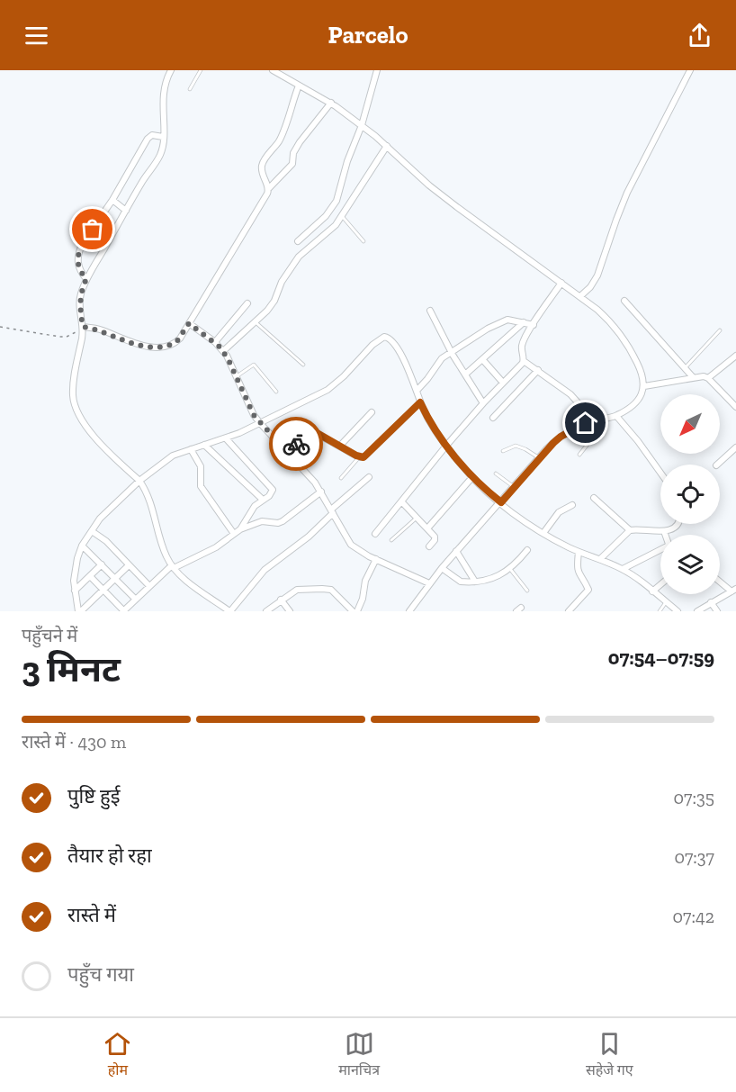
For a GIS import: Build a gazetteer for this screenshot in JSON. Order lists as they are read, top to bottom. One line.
{"north":"bottom left","page":{"header":"Parcelo","heading":["3 मिनट","पहुँचने में","07:54–07:59"],"bar":"रास्ते में · 430 m","list":[["पुष्टि हुई","07:35"],["तैयार हो रहा","07:37"],["रास्ते में","07:42"],"पहुँच गया"],"tabs":["होम","मानचित्र","सहेजे गए"]}}
